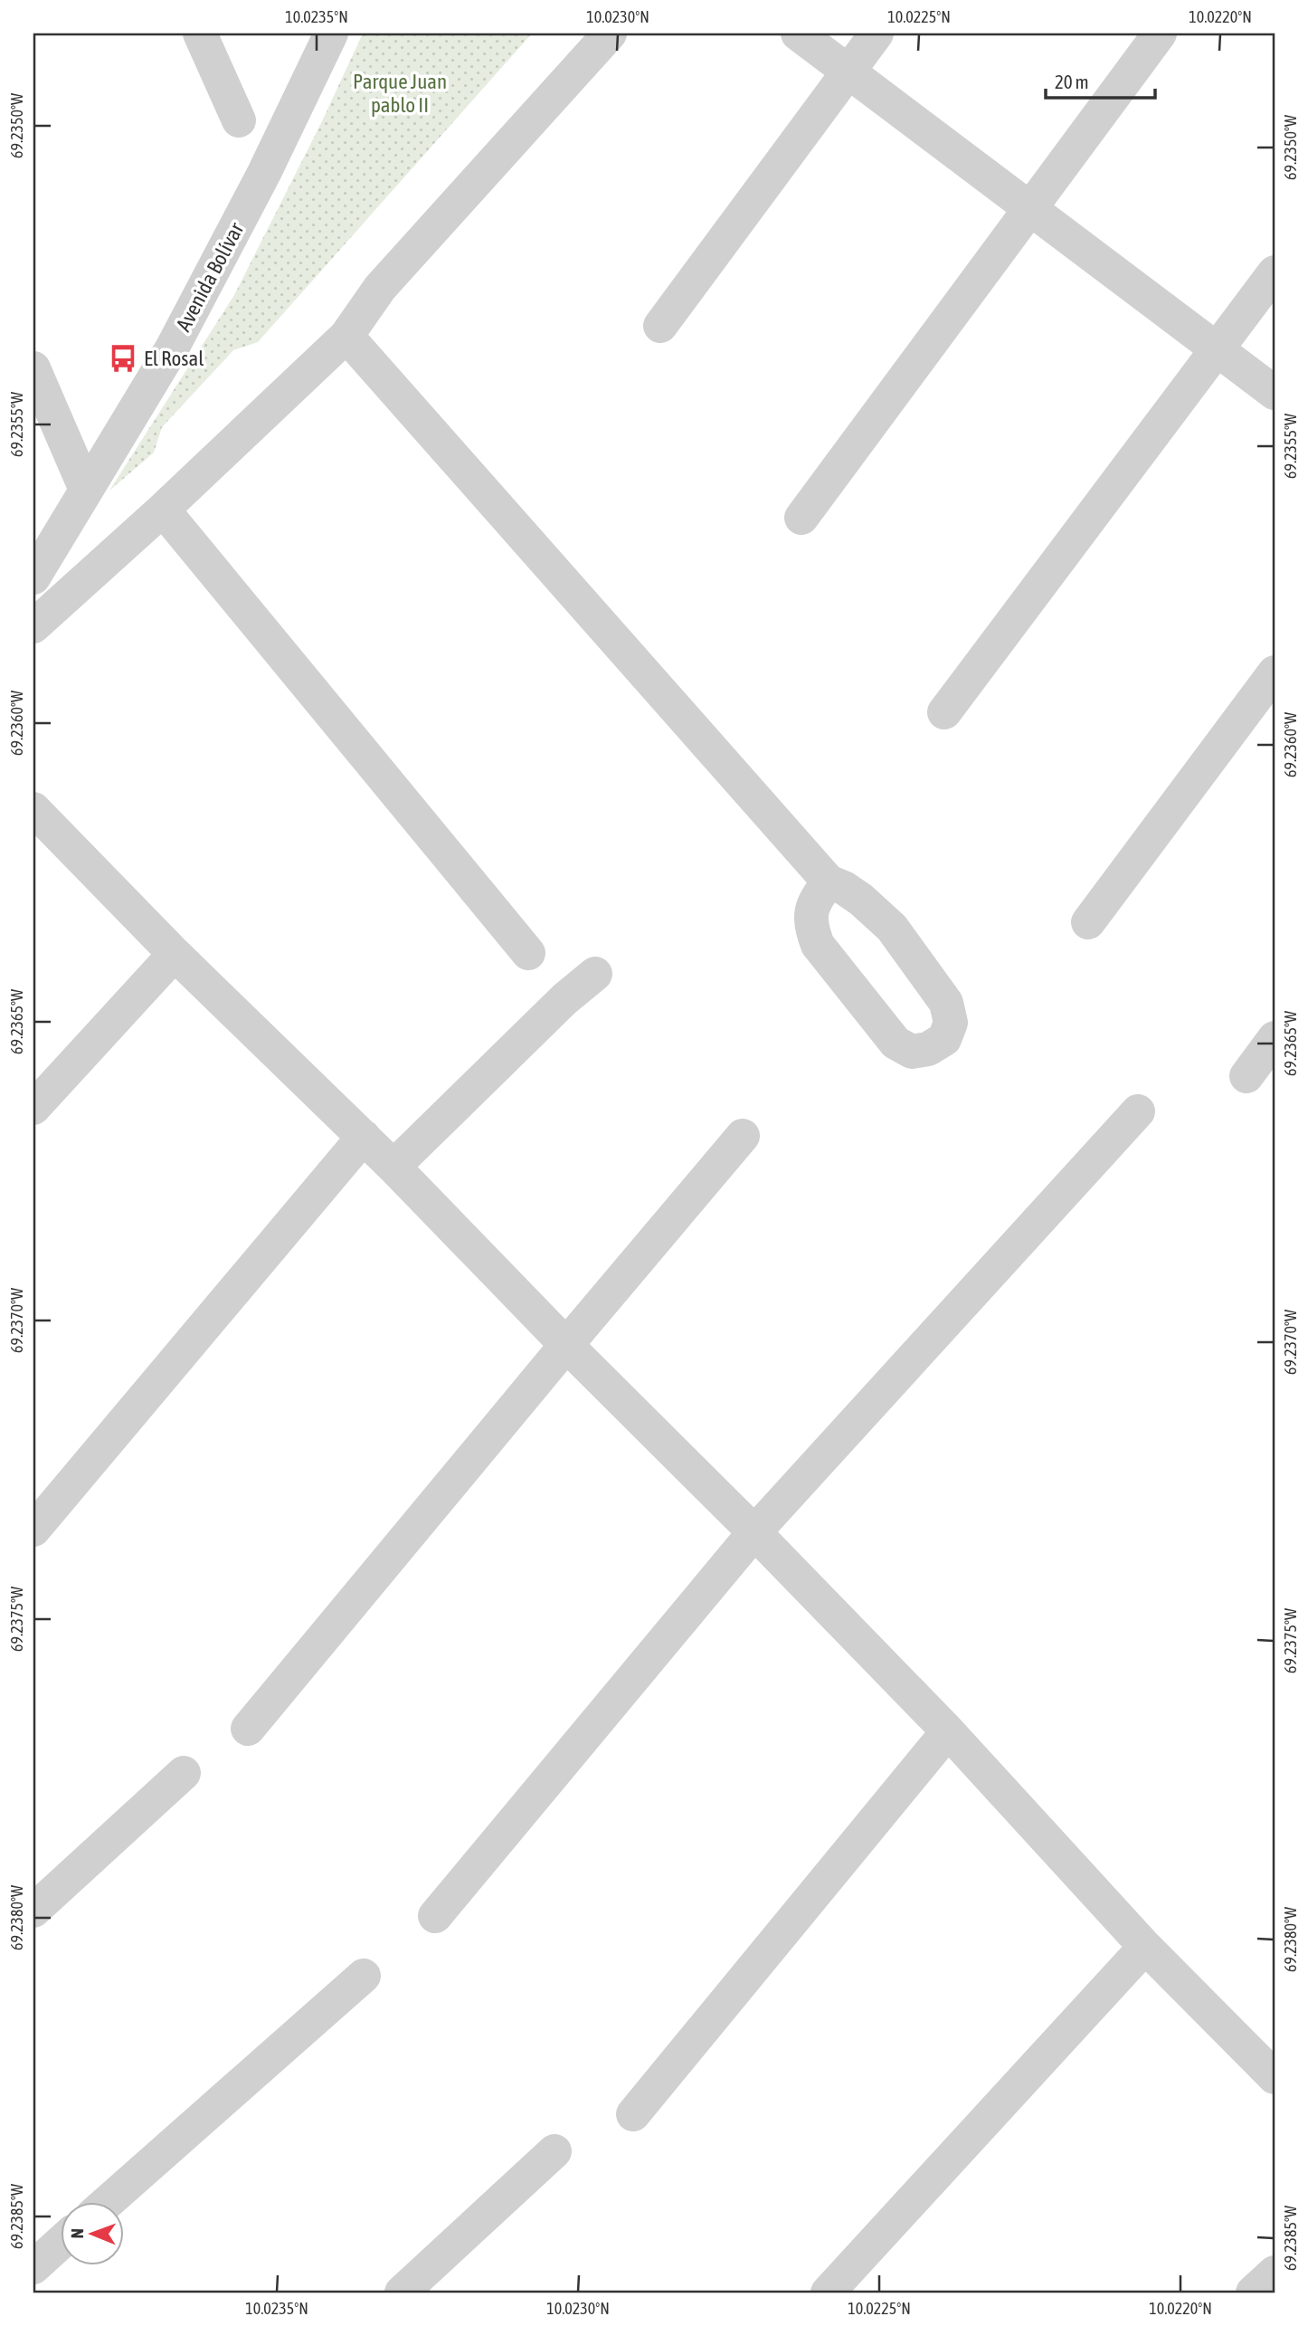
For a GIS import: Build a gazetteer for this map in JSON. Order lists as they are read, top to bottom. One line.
{"streets":{"street":["Avenida Bolívar"]},"parks":["Parque Juan pablo II"],"places":{"bus stop":["El Rosal"]},"scale_bar":"20 m","north":"left","coordinates":["10.0235°N","10.0230°N","10.0225°N","10.0220°N","69.2350°W","69.2355°W","69.2360°W","69.2365°W","69.2370°W","69.2375°W","69.2380°W","69.2385°W"]}
